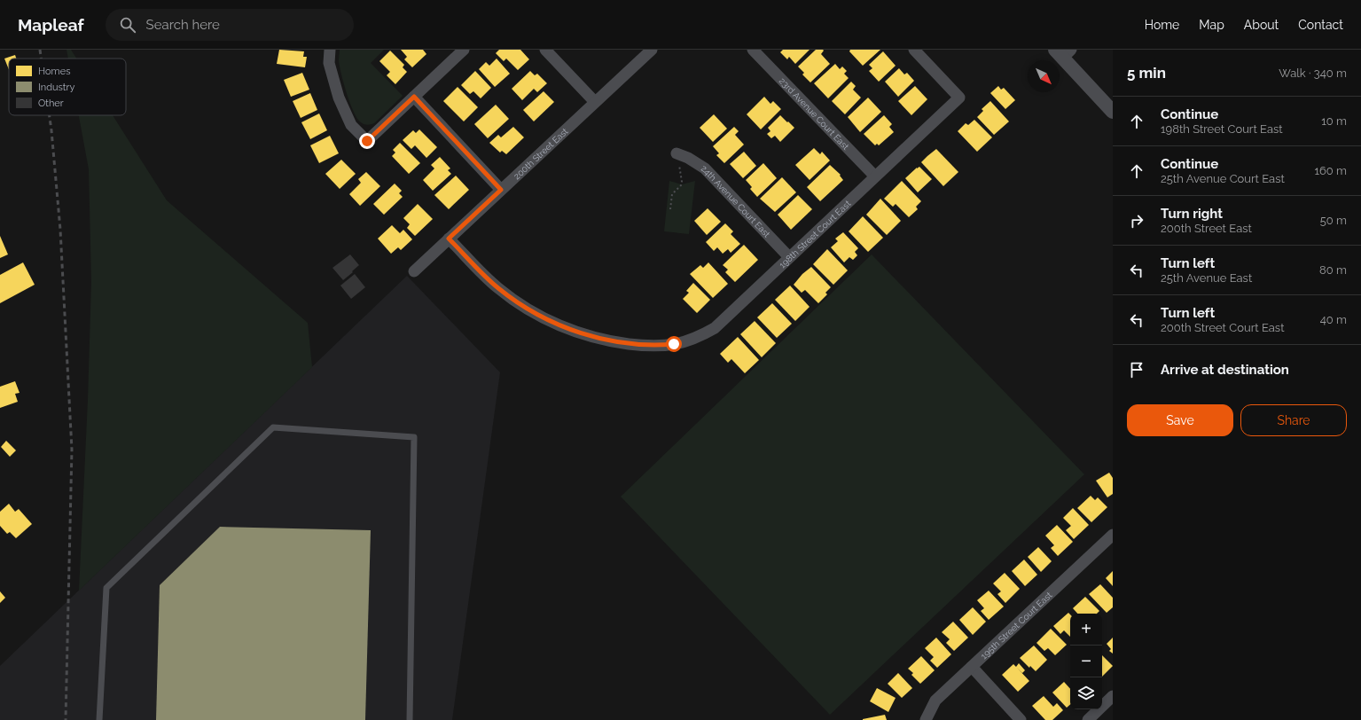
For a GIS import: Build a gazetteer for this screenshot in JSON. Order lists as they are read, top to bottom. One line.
{"streets":{"street":["23rd Avenue Court East","200th Street East","24th Avenue Court East","198th Street Court East","195th Street Court East"]},"crossings":[["23rd Avenue Court East","198th Street Court East"],["200th Street East","198th Street Court East"],["24th Avenue Court East","198th Street Court East"]],"legend":["Homes","Industry","Other"],"north":"bottom right","page":{"header":"Mapleaf","search":"Search here","nav":["Home","Map","About","Contact"],"heading":["5 min","Walk · 340 m"],"list":[["Continue","198th Street Court East","10 m"],["Continue","25th Avenue Court East","160 m"],["Turn right","200th Street East","50 m"],["Turn left","25th Avenue East","80 m"],["Turn left","200th Street Court East","40 m"],"Arrive at destination"],"buttons":["Save","Share"],"map_buttons":["+","−"]}}
